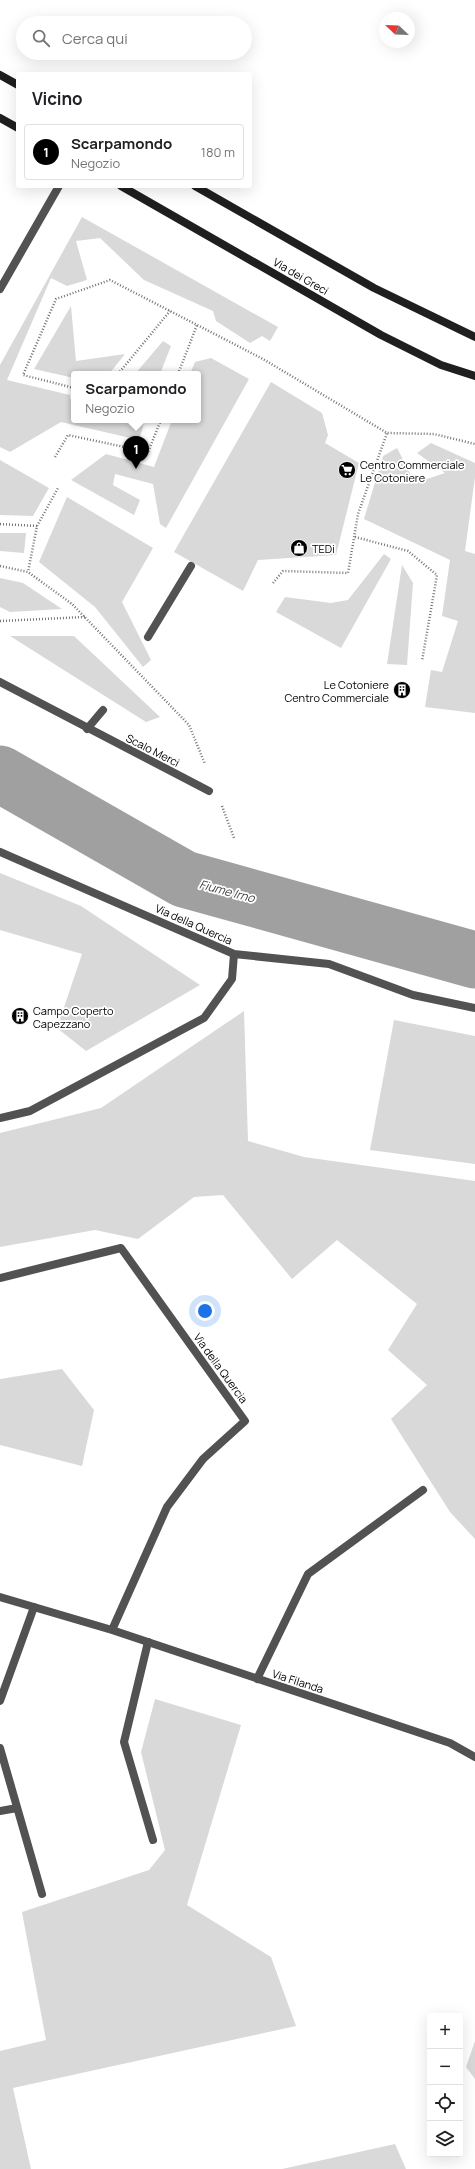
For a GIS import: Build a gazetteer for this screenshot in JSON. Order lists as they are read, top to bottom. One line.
{"streets":{"main road":["Via dei Greci"],"street":["Scalo Merci","Via della Quercia","Via Filanda"]},"crossings":[["Via della Quercia","Via Filanda"]],"water":["Fiume Irno"],"places":{"supermarket":["Centro Commerciale Le Cotoniere"],"shop":["TEDi"],"building":["Le Cotoniere Centro Commerciale","Campo Coperto Capezzano"]},"north":"top left","page":{"search":"Cerca qui","heading":"Vicino","list":[{"mark":"1","name":"Scarpamondo","note":"Negozio","value":"180 m"}],"popup":["Scarpamondo","Negozio"],"pins":"1","map_buttons":["+","−"]}}
